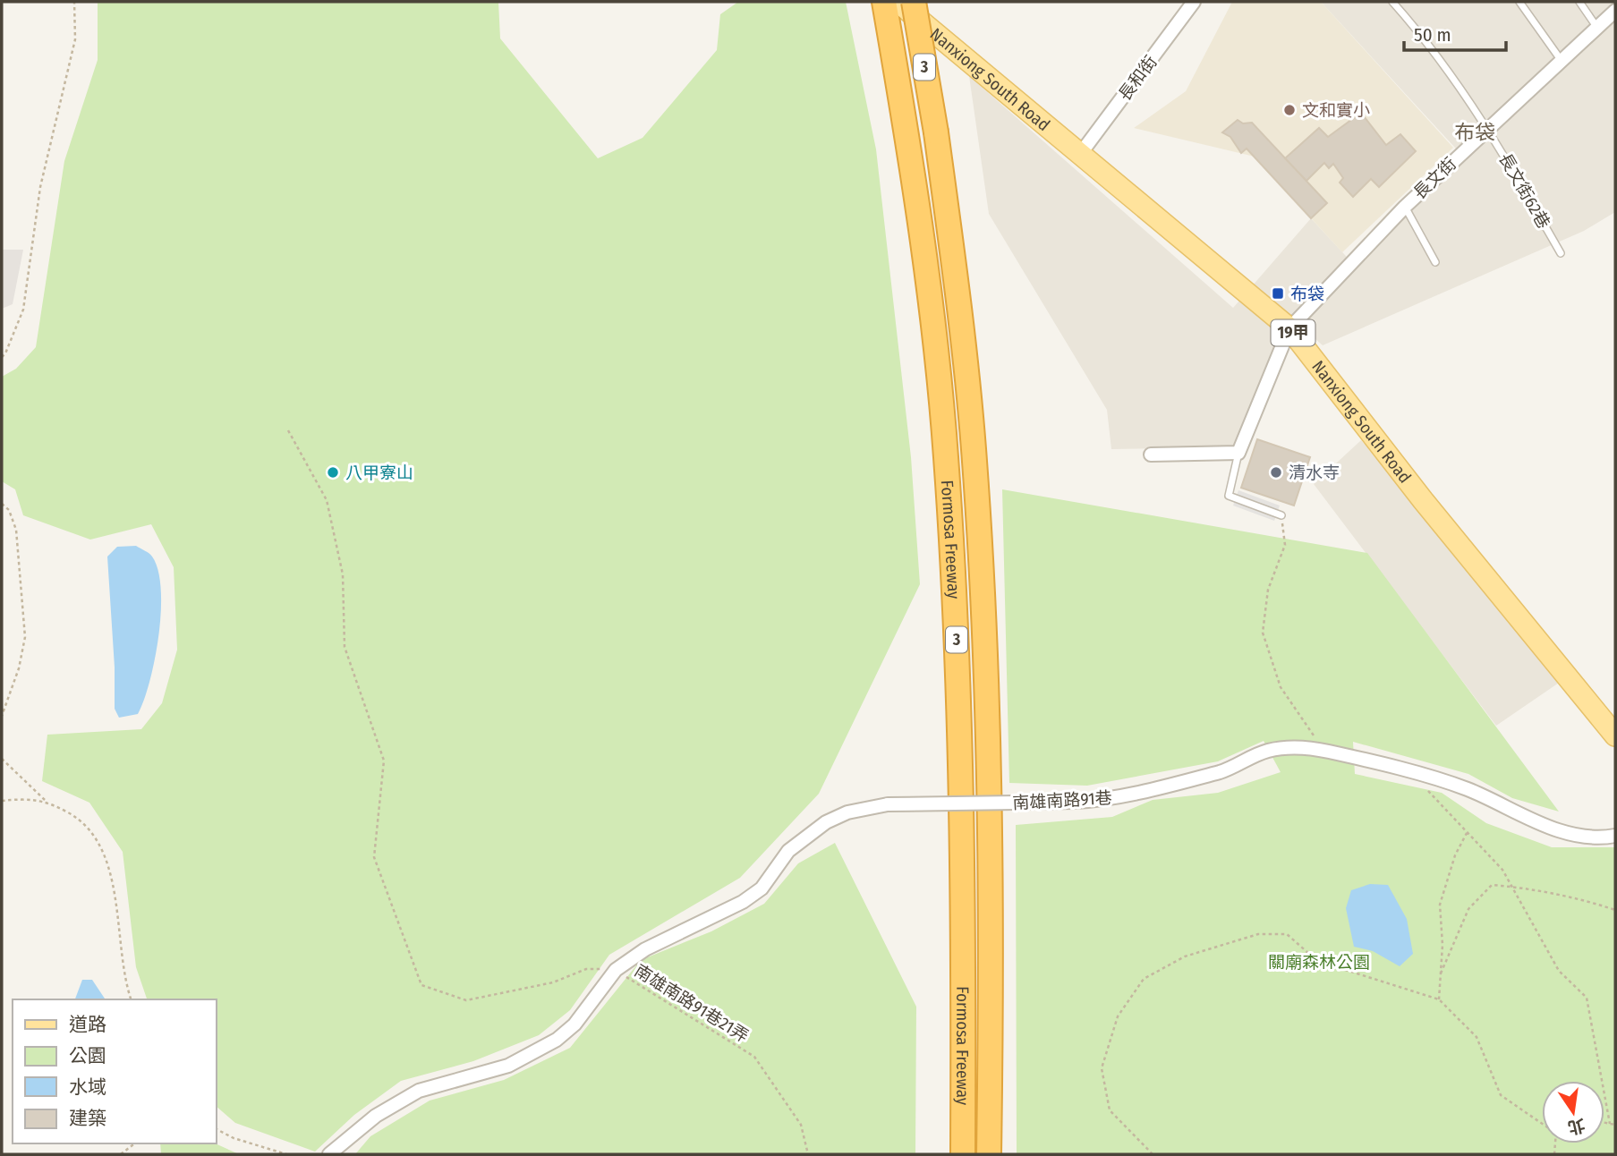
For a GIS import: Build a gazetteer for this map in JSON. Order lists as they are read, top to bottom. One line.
{"streets":{"highway":["3","Formosa Freeway"],"main road":["Nanxiong South Road","19甲"],"street":["長和街","長文街","南雄南路91巷"],"lane":["長文街62巷"],"path":["南雄南路91巷21弄"]},"crossings":[["長和街","Nanxiong South Road"],["Nanxiong South Road","長文街"],["長文街","長文街62巷"],["南雄南路91巷","南雄南路91巷21弄"]],"districts":["布袋"],"parks":["關廟森林公園"],"places":{"other":["文和實小","八甲寮山","清水寺"],"transit":["布袋"]},"legend":["道路","公園","水域","建築"],"scale_bar":"50 m","north":"bottom"}
